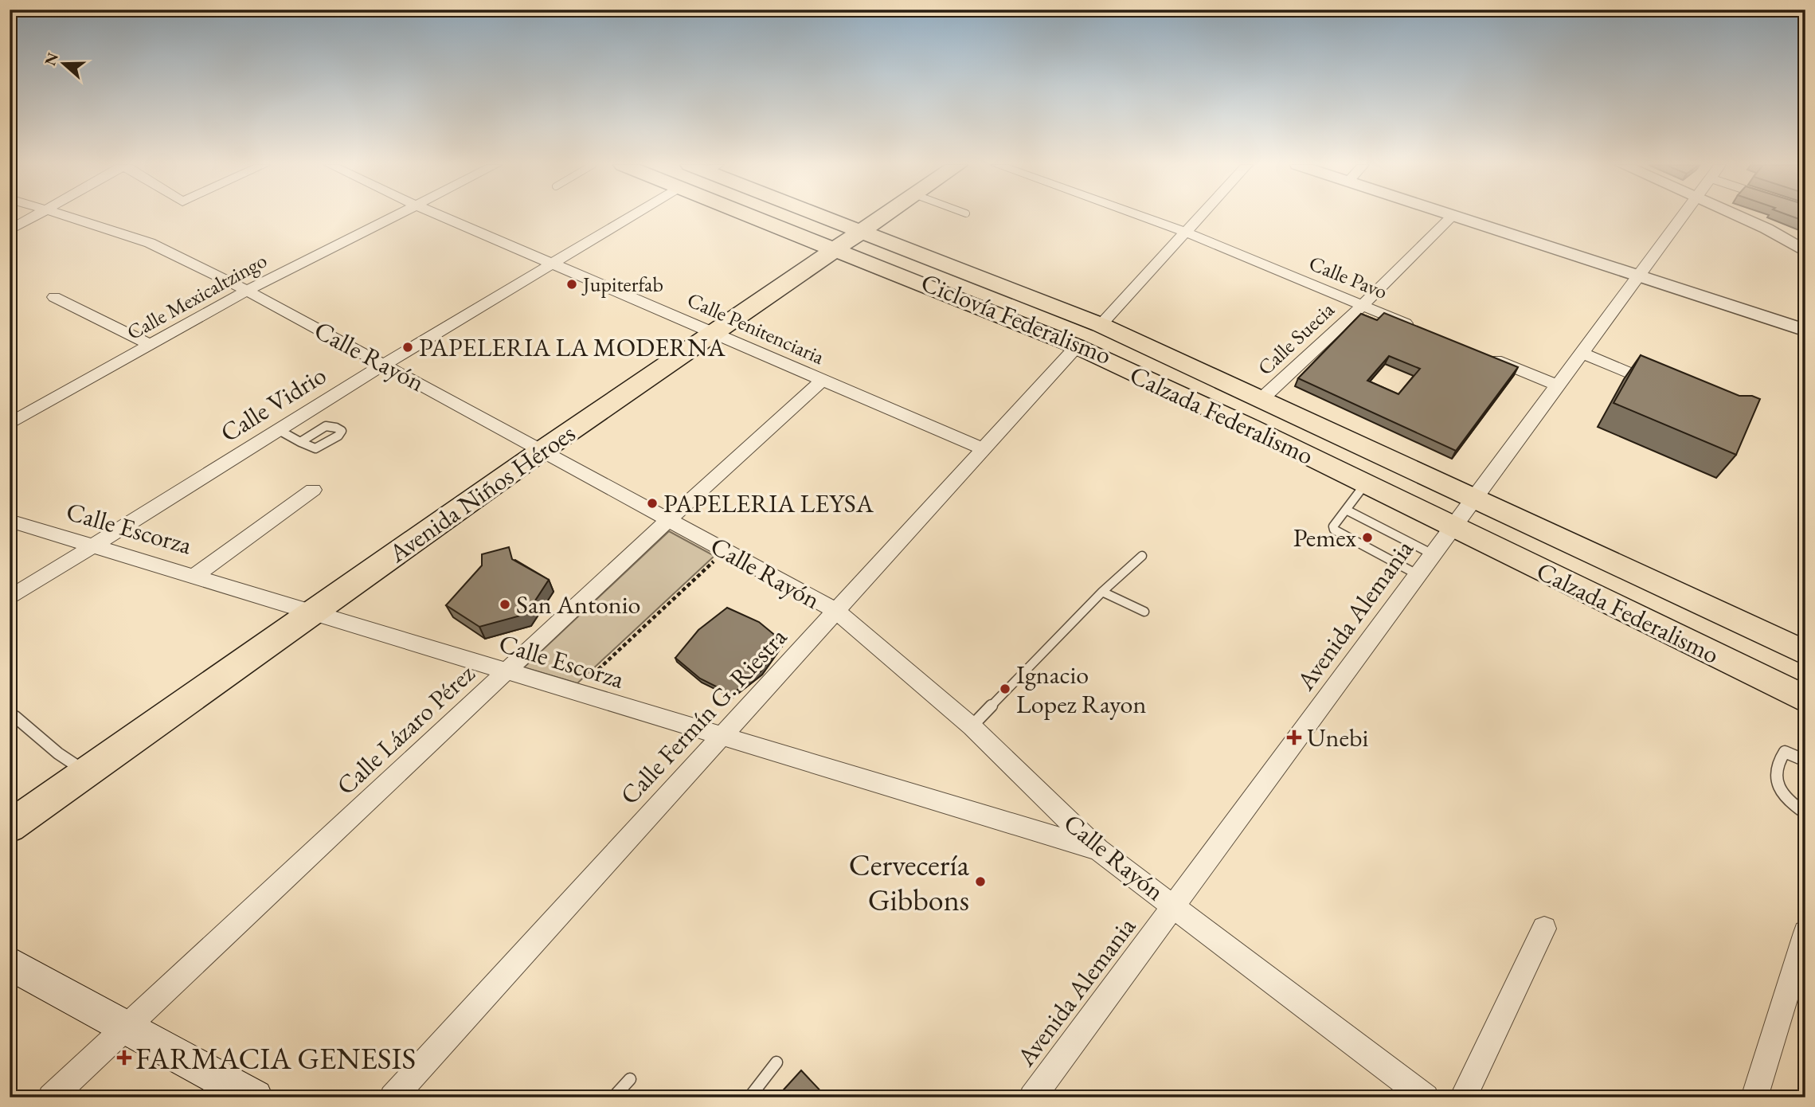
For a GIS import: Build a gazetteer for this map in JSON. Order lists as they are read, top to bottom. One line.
{"streets":{"main road":["Calzada Federalismo","Avenida Niños Héroes"],"street":["Calle Pavo","Calle Mexicaltzingo","Calle Penitenciaria","Calle Suecia","Calle Rayón","Calle Vidrio","Calle Escorza","Avenida Alemania","Calle Fermín G. Riestra","Calle Lázaro Pérez"]},"crossings":[["Calle Pavo","Calle Suecia"],["Calle Mexicaltzingo","Calle Rayón"],["Calle Penitenciaria","Calle Vidrio"],["Calle Penitenciaria","Avenida Niños Héroes"],["Calle Penitenciaria","Calle Fermín G. Riestra"],["Calle Penitenciaria","Calle Lázaro Pérez"],["Calle Suecia","Calzada Federalismo"],["Calle Rayón","Calle Vidrio"],["Calle Rayón","Avenida Niños Héroes"],["Calle Rayón","Calle Escorza"],["Calle Rayón","Avenida Alemania"],["Calle Rayón","Calle Fermín G. Riestra"],["Calle Rayón","Calle Lázaro Pérez"],["Calle Vidrio","Calle Escorza"],["Calzada Federalismo","Avenida Niños Héroes"],["Calzada Federalismo","Avenida Alemania"],["Calzada Federalismo","Calle Fermín G. Riestra"],["Avenida Niños Héroes","Calle Escorza"],["Calle Escorza","Calle Fermín G. Riestra"],["Calle Escorza","Calle Lázaro Pérez"]],"places":{"other":["Jupiterfab","PAPELERIA LA MODERNA","PAPELERIA LEYSA","Pemex","San Antonio","Ignacio Lopez Rayon","Cervecería Gibbons"],"health":["Unebi","FARMACIA GENESIS"]},"north":"left"}
